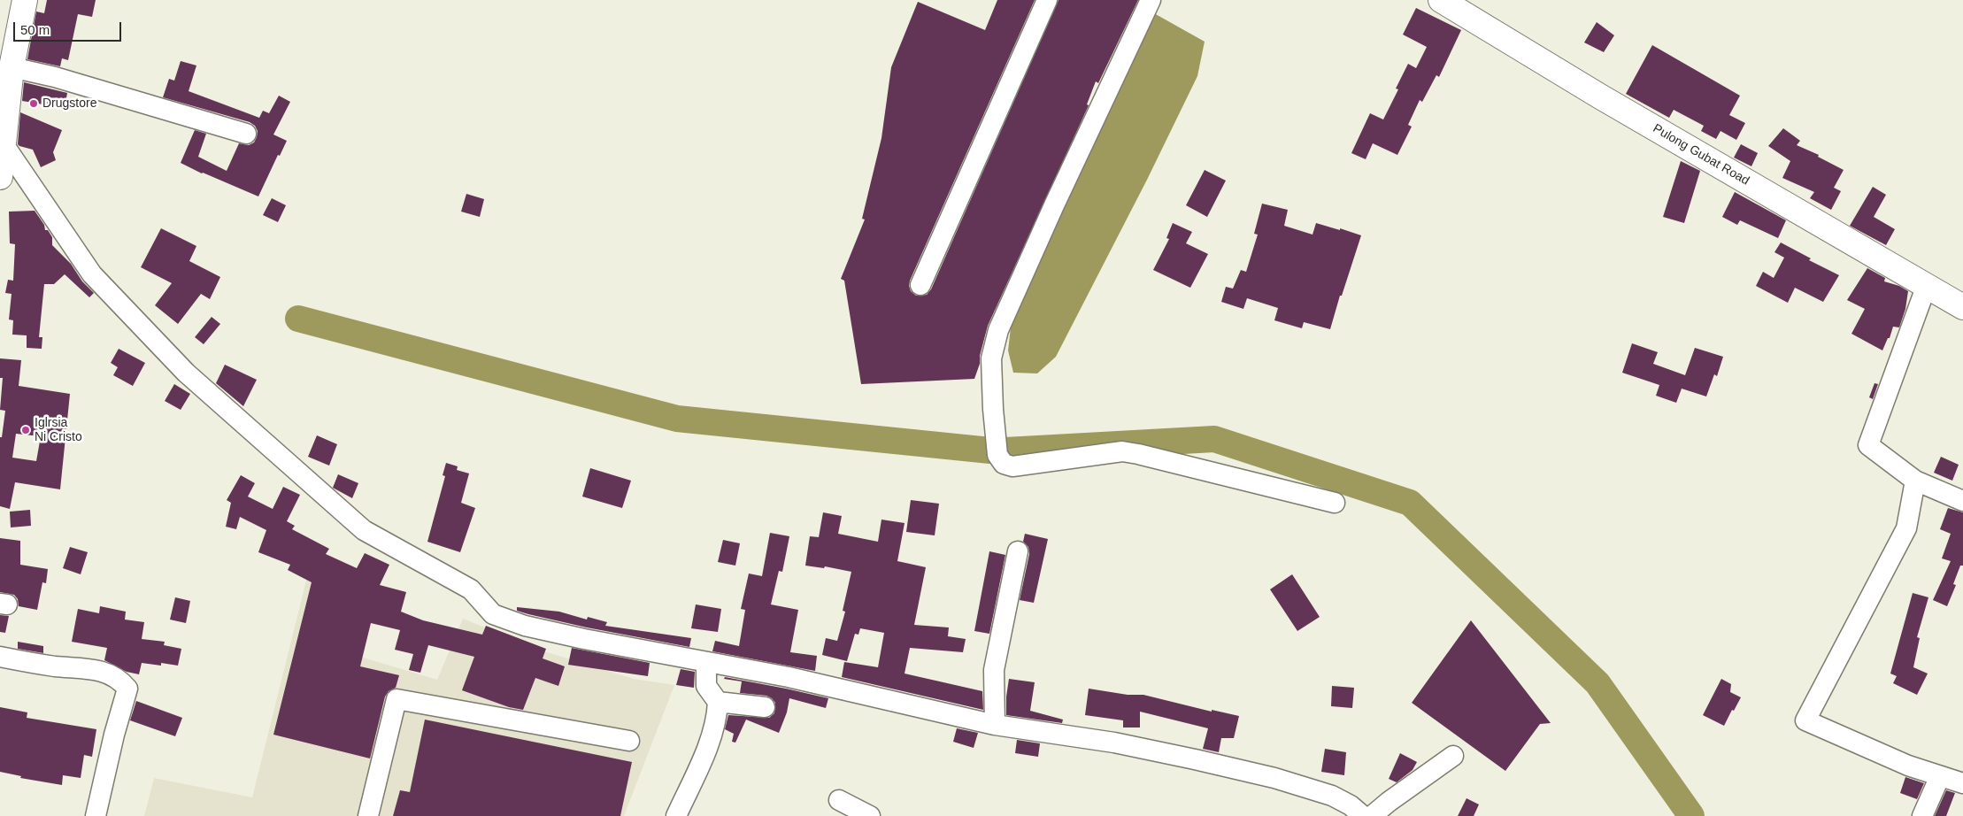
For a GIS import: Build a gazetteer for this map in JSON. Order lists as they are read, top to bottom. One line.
{"streets":{"main road":["Pulong Gubat Road"]},"places":["Drugstore","Iglrsia Ni Cristo"],"scale_bar":"50 m"}
